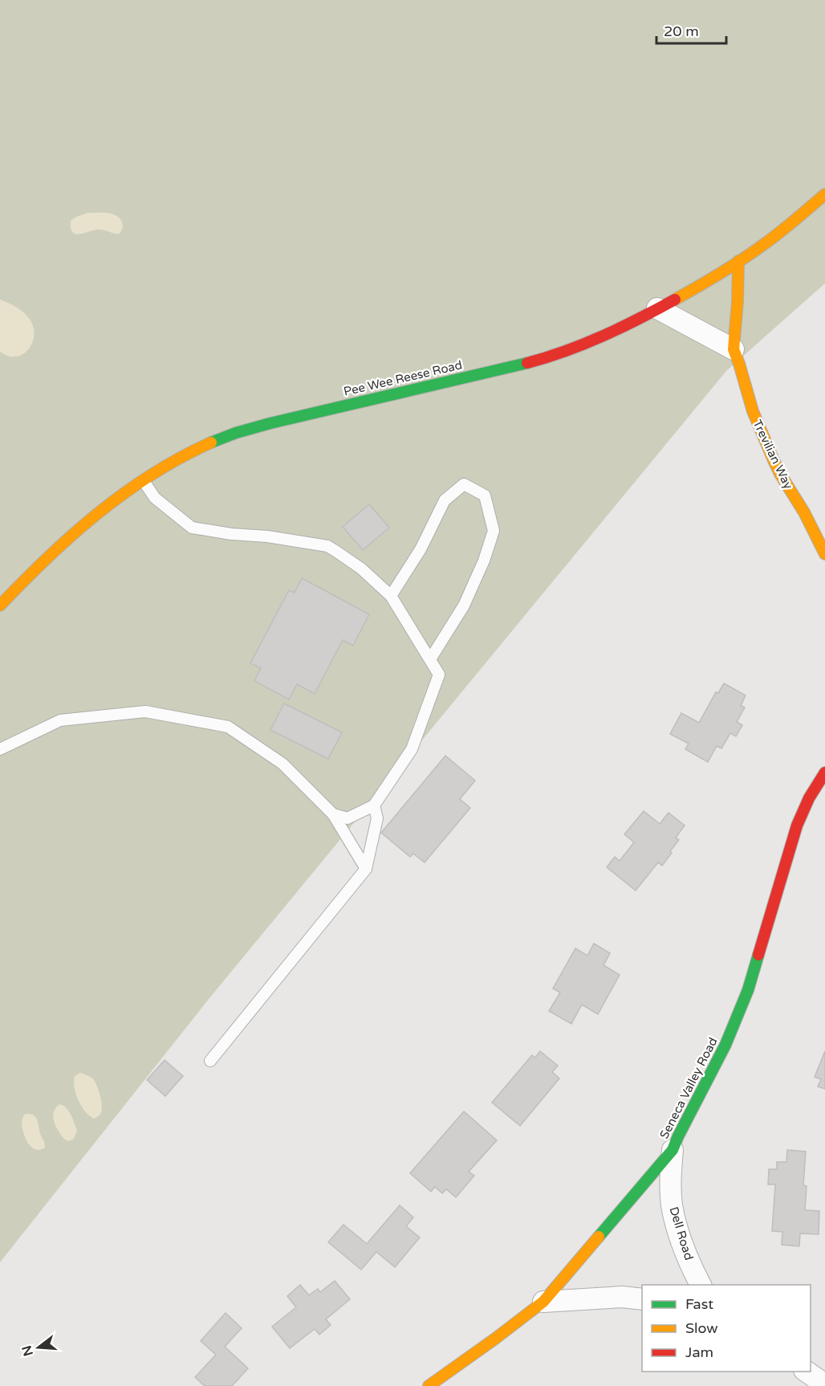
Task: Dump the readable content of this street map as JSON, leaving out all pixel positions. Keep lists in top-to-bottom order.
{
  "streets": {
    "street": [
      "Pee Wee Reese Road",
      "Trevilian Way",
      "Seneca Valley Road",
      "Dell Road"
    ]
  },
  "crossings": [
    ["Pee Wee Reese Road", "Trevilian Way"],
    ["Seneca Valley Road", "Dell Road"]
  ],
  "legend": ["Fast", "Slow", "Jam"],
  "scale_bar": "20 m",
  "north": "left"
}
